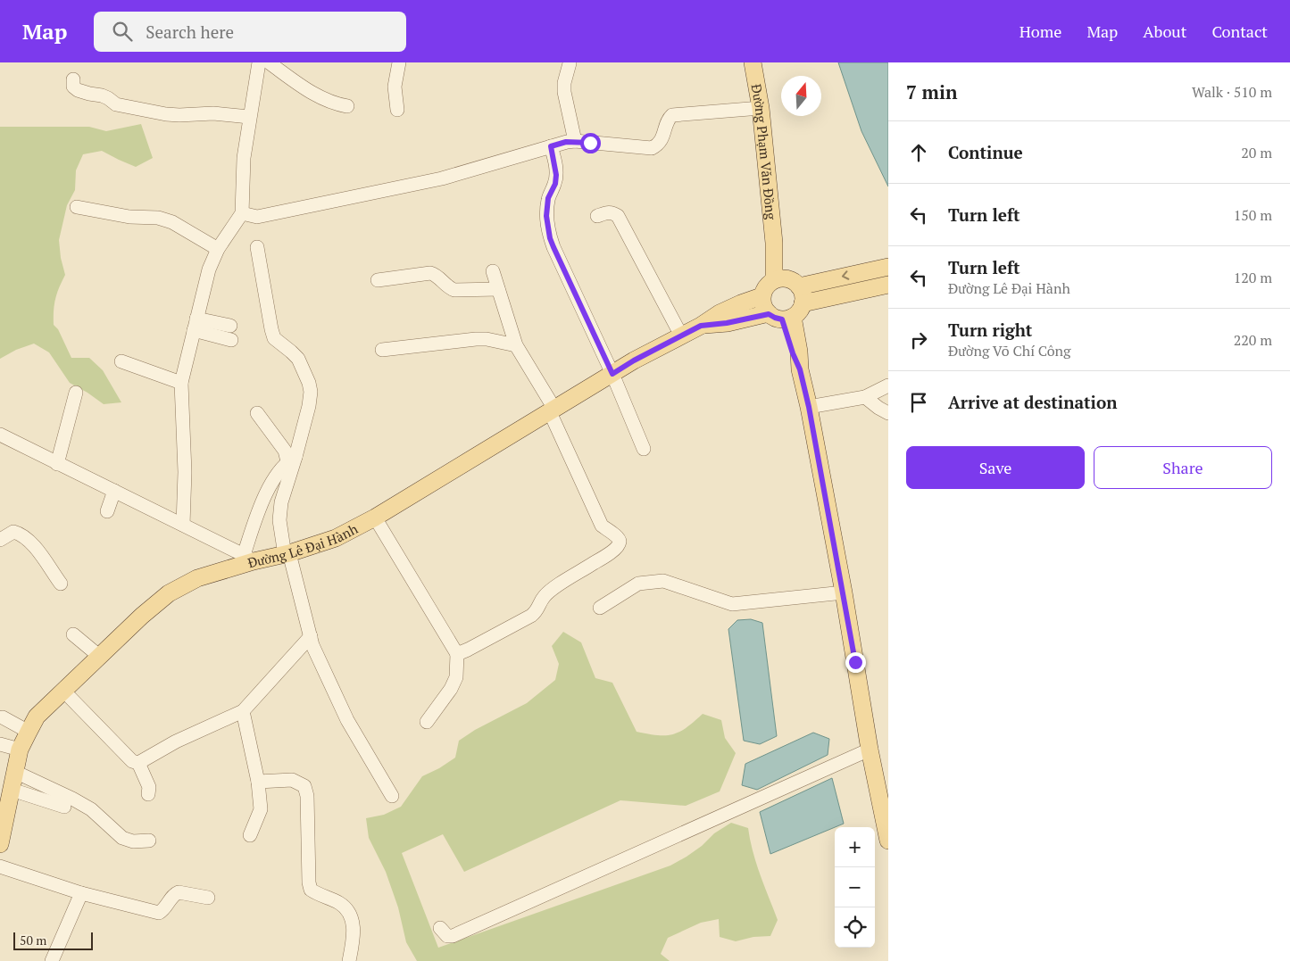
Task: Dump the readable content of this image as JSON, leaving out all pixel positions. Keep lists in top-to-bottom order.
{
  "streets": {
    "main road": ["Đường Phạm Văn Đồng", "Đường Lê Đại Hành"]
  },
  "crossings": [
    ["Đường Phạm Văn Đồng", "Đường Lê Đại Hành"]
  ],
  "scale_bar": "50 m",
  "north": "top",
  "page": {
    "header": "Map",
    "search": "Search here",
    "nav": [
      "Home",
      "Map",
      "About",
      "Contact"
    ],
    "heading": ["7 min", "Walk · 510 m"],
    "list": [
      ["Continue", "20 m"],
      ["Turn left", "150 m"],
      ["Turn left", "Đường Lê Đại Hành", "120 m"],
      ["Turn right", "Đường Võ Chí Công", "220 m"],
      "Arrive at destination"
    ],
    "buttons": ["Save", "Share"],
    "map_buttons": ["+", "−"],
    "scale": "50 m"
  }
}
